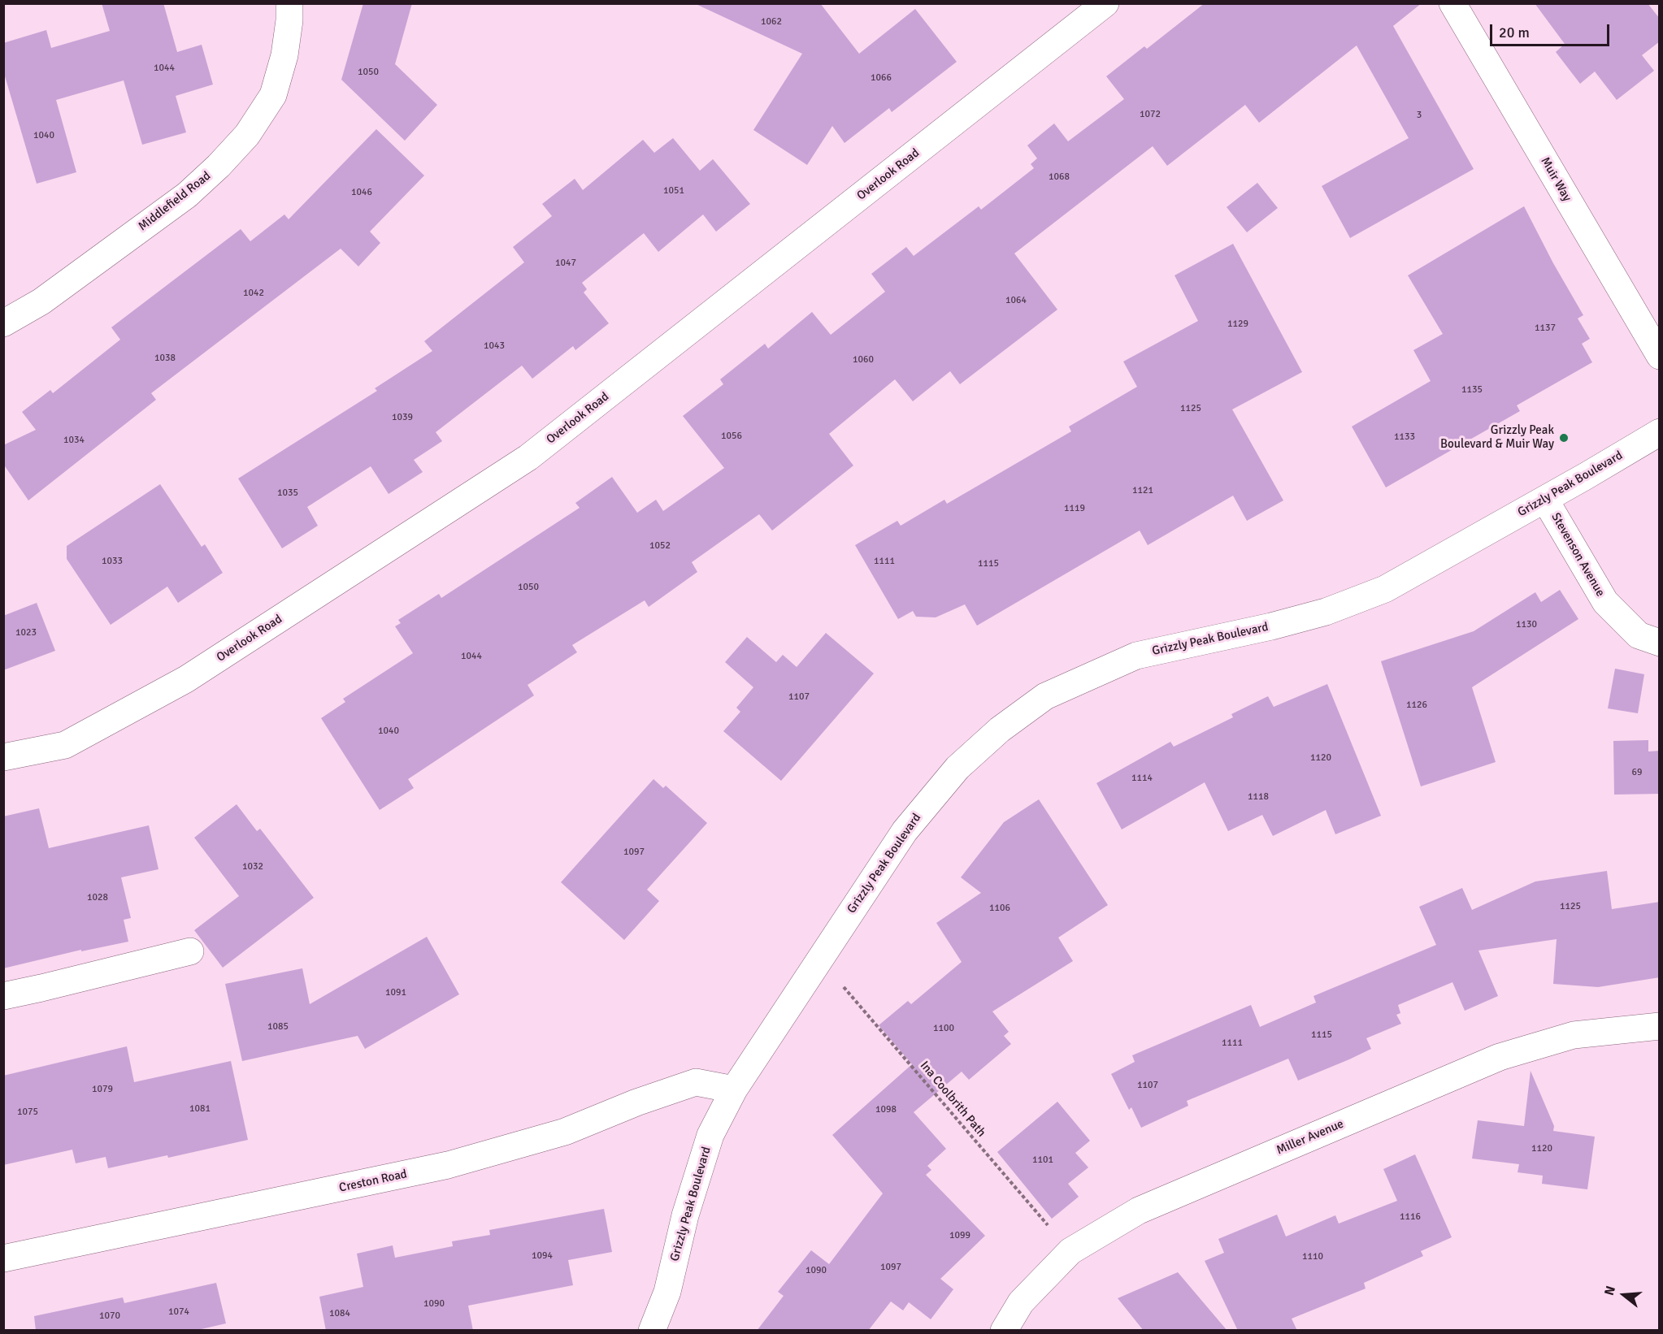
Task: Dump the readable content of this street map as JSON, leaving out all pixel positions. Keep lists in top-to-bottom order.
{
  "streets": {
    "street": [
      "Overlook Road",
      "Muir Way",
      "Middlefield Road",
      "Grizzly Peak Boulevard",
      "Stevenson Avenue",
      "Miller Avenue",
      "Creston Road"
    ],
    "path": ["Ina Coolbrith Path"]
  },
  "crossings": [
    ["Grizzly Peak Boulevard", "Stevenson Avenue"],
    ["Grizzly Peak Boulevard", "Ina Coolbrith Path"],
    ["Grizzly Peak Boulevard", "Creston Road"],
    ["Ina Coolbrith Path", "Miller Avenue"]
  ],
  "places": ["Grizzly Peak Boulevard & Muir Way"],
  "house_numbers": [
    "1062",
    "1044",
    "1050",
    "1066",
    "1072",
    "3",
    "1040",
    "1068",
    "1051",
    "1046",
    "1047",
    "1042",
    "1064",
    "1129",
    "1137",
    "1043",
    "1038",
    "1060",
    "1135",
    "1125",
    "1039",
    "1056",
    "1133",
    "1034",
    "1121",
    "1035",
    "1119",
    "1052",
    "1033",
    "1111",
    "1115",
    "1050",
    "1130",
    "1023",
    "1044",
    "1107",
    "1126",
    "1040",
    "1120",
    "69",
    "1114",
    "1118",
    "1097",
    "1032",
    "1028",
    "1125",
    "1106",
    "1091",
    "1085",
    "1100",
    "1115",
    "1111",
    "1107",
    "1079",
    "1081",
    "1098",
    "1075",
    "1120",
    "1101",
    "1116",
    "1099",
    "1094",
    "1110",
    "1097",
    "1090",
    "1090",
    "1074",
    "1084",
    "1070"
  ],
  "scale_bar": "20 m",
  "north": "left"
}
